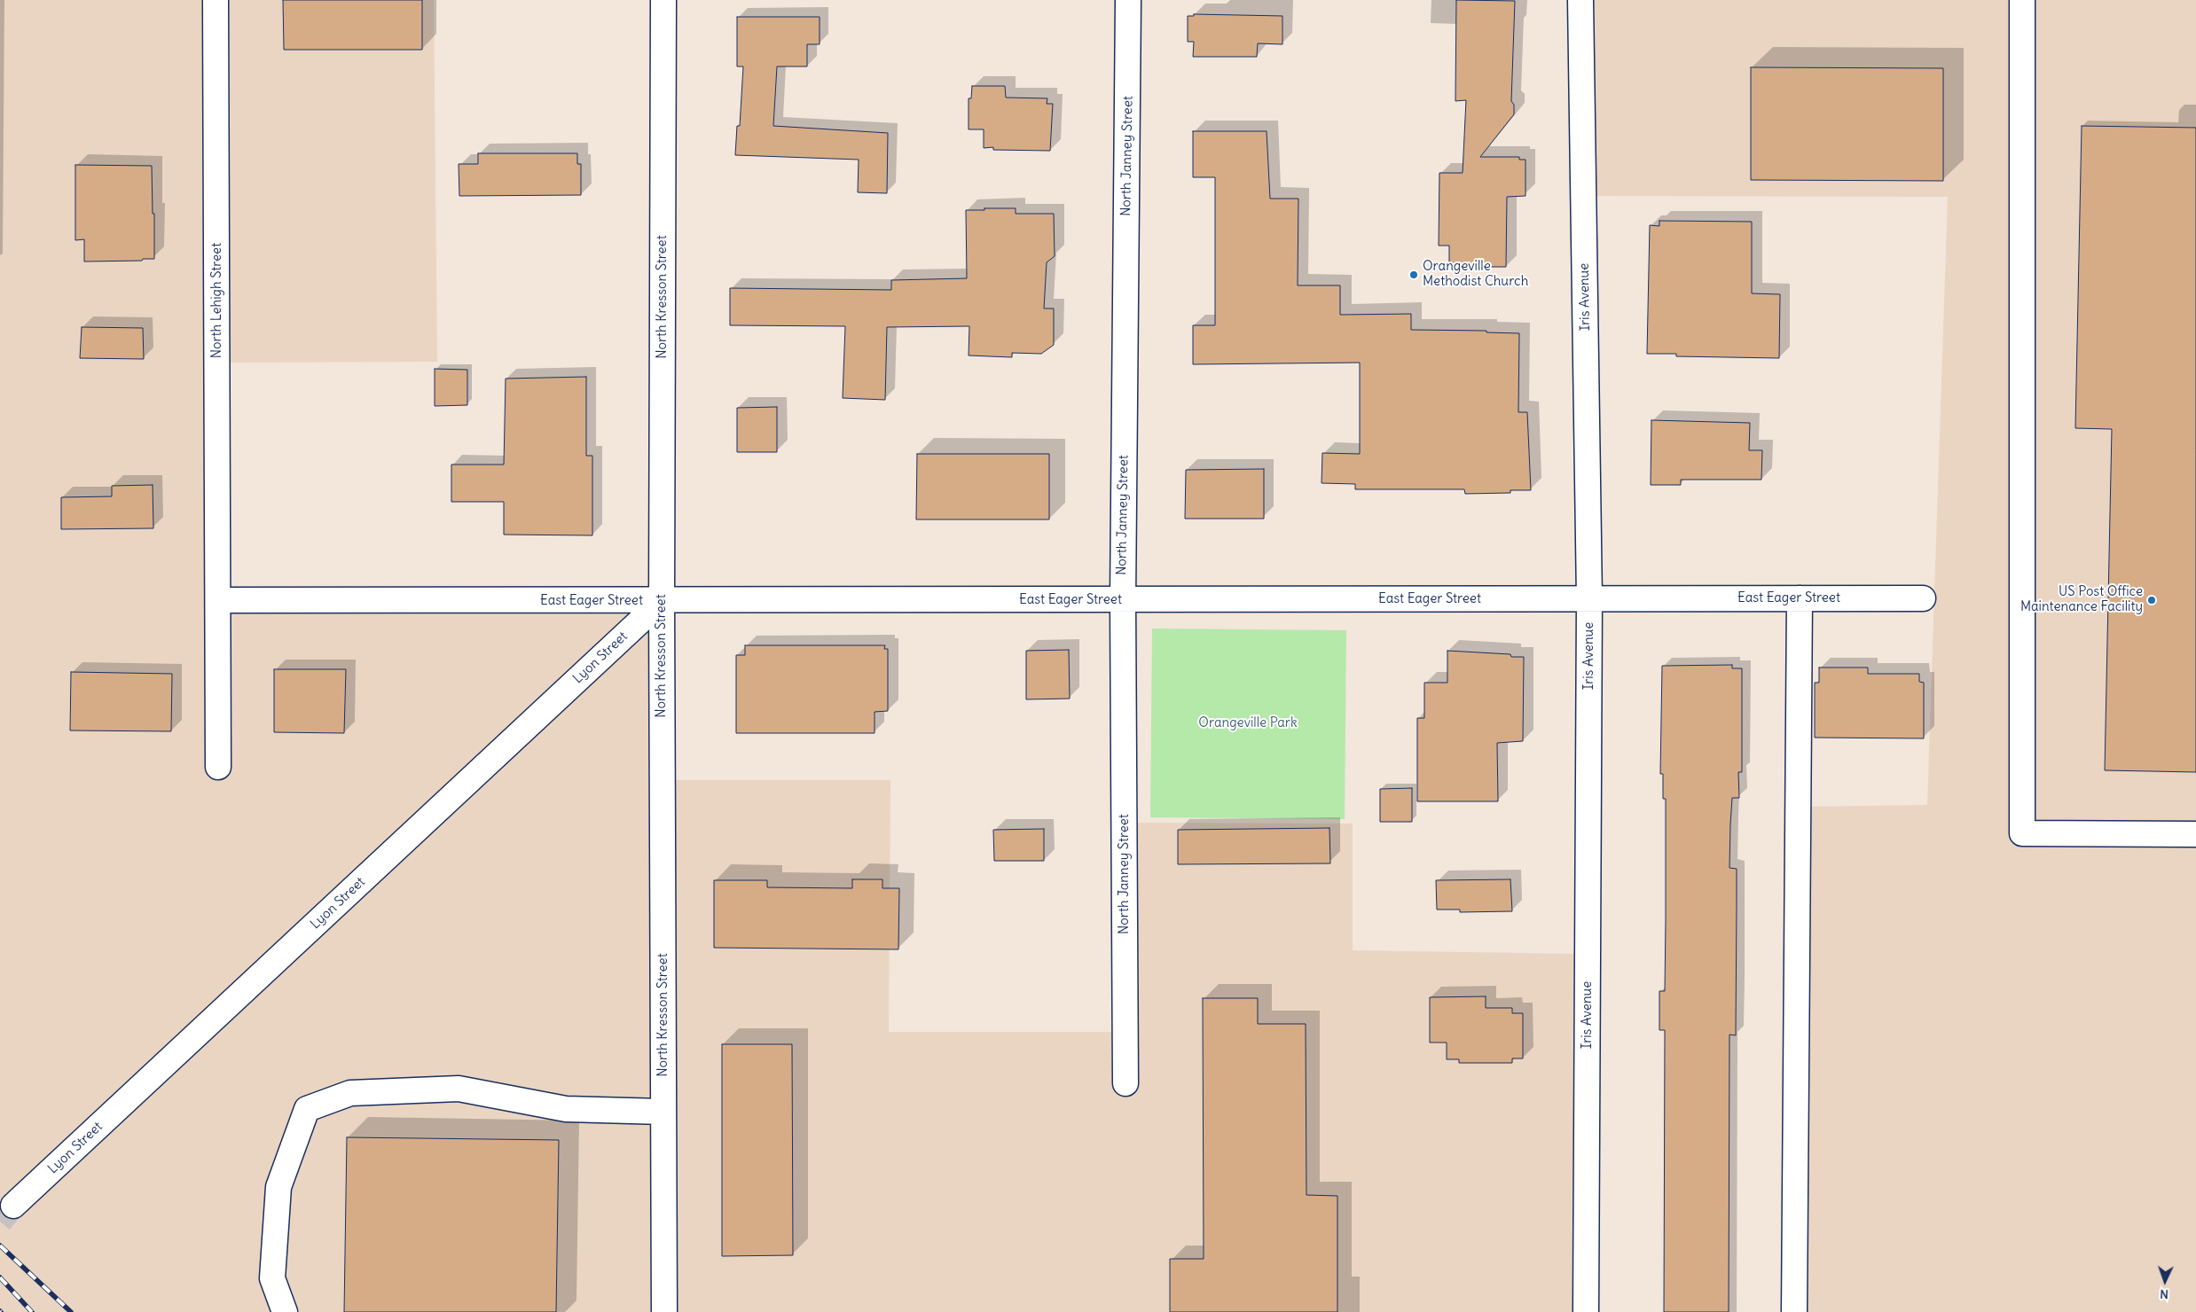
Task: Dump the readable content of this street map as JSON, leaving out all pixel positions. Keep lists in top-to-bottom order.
{
  "streets": {
    "street": [
      "North Janney Street",
      "North Kresson Street",
      "Iris Avenue",
      "North Lehigh Street",
      "East Eager Street",
      "Lyon Street"
    ]
  },
  "crossings": [
    ["North Janney Street", "East Eager Street"],
    ["North Kresson Street", "East Eager Street"],
    ["North Kresson Street", "Lyon Street"],
    ["Iris Avenue", "East Eager Street"],
    ["North Lehigh Street", "East Eager Street"],
    ["East Eager Street", "Lyon Street"]
  ],
  "parks": ["Orangeville Park"],
  "places": ["Orangeville Methodist Church", "US Post Office Maintenance Facility"],
  "north": "bottom"
}
